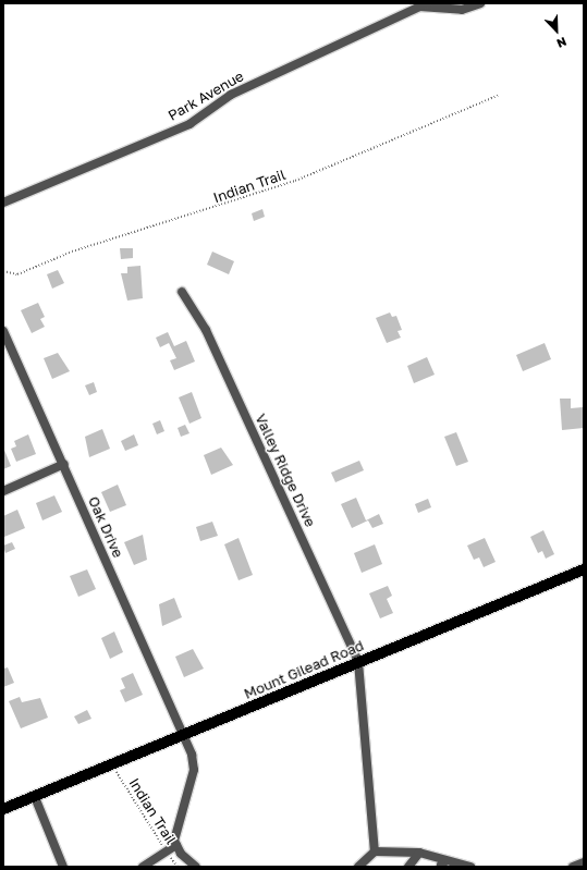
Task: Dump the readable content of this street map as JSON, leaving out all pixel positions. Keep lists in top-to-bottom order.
{
  "streets": {
    "main road": ["Mount Gilead Road"],
    "street": ["Park Avenue", "Valley Ridge Drive", "Oak Drive"],
    "path": ["Indian Trail"]
  },
  "crossings": [
    ["Indian Trail", "Mount Gilead Road"],
    ["Valley Ridge Drive", "Mount Gilead Road"],
    ["Oak Drive", "Mount Gilead Road"]
  ],
  "north": "bottom right"
}
